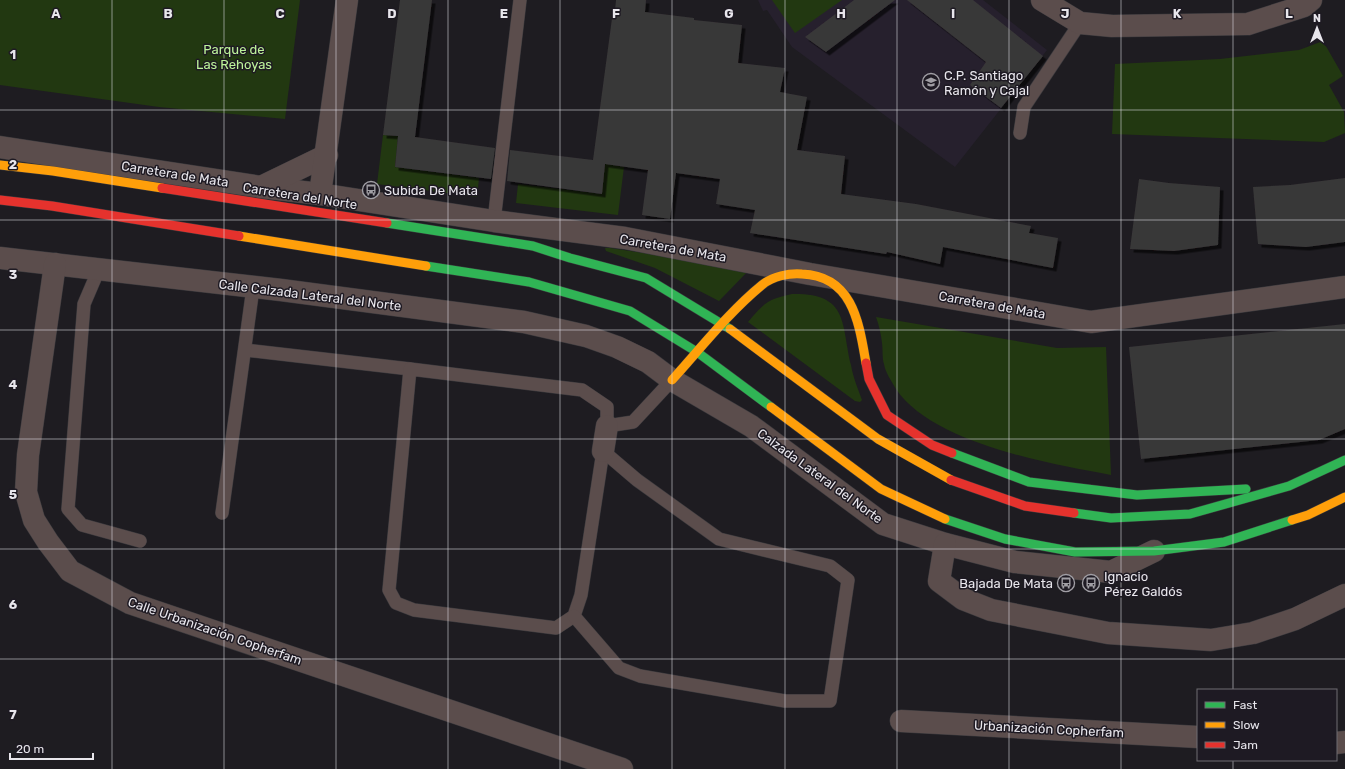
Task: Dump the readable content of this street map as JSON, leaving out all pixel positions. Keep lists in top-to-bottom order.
{
  "streets": {
    "street": [
      "Carretera de Mata",
      "Carretera del Norte",
      "Calle Calzada Lateral del Norte",
      "Calzada Lateral del Norte",
      "Calle Urbanización Copherfam",
      "Urbanización Copherfam"
    ]
  },
  "crossings": [
    ["Calle Calzada Lateral del Norte", "Calzada Lateral del Norte"],
    ["Calle Calzada Lateral del Norte", "Calle Urbanización Copherfam"]
  ],
  "parks": ["Parque de Las Rehoyas"],
  "places": {
    "school or university": ["C.P. Santiago Ramón y Cajal"],
    "bus stop": ["Subida De Mata", "Bajada De Mata", "Ignacio Pérez Galdós"]
  },
  "legend": ["Fast", "Slow", "Jam"],
  "scale_bar": "20 m",
  "north": "top",
  "grid": {
    "columns": [
      "A",
      "B",
      "C",
      "D",
      "E",
      "F",
      "G",
      "H",
      "I",
      "J",
      "K",
      "L"
    ],
    "rows": [
      "1",
      "2",
      "3",
      "4",
      "5",
      "6",
      "7"
    ]
  }
}
